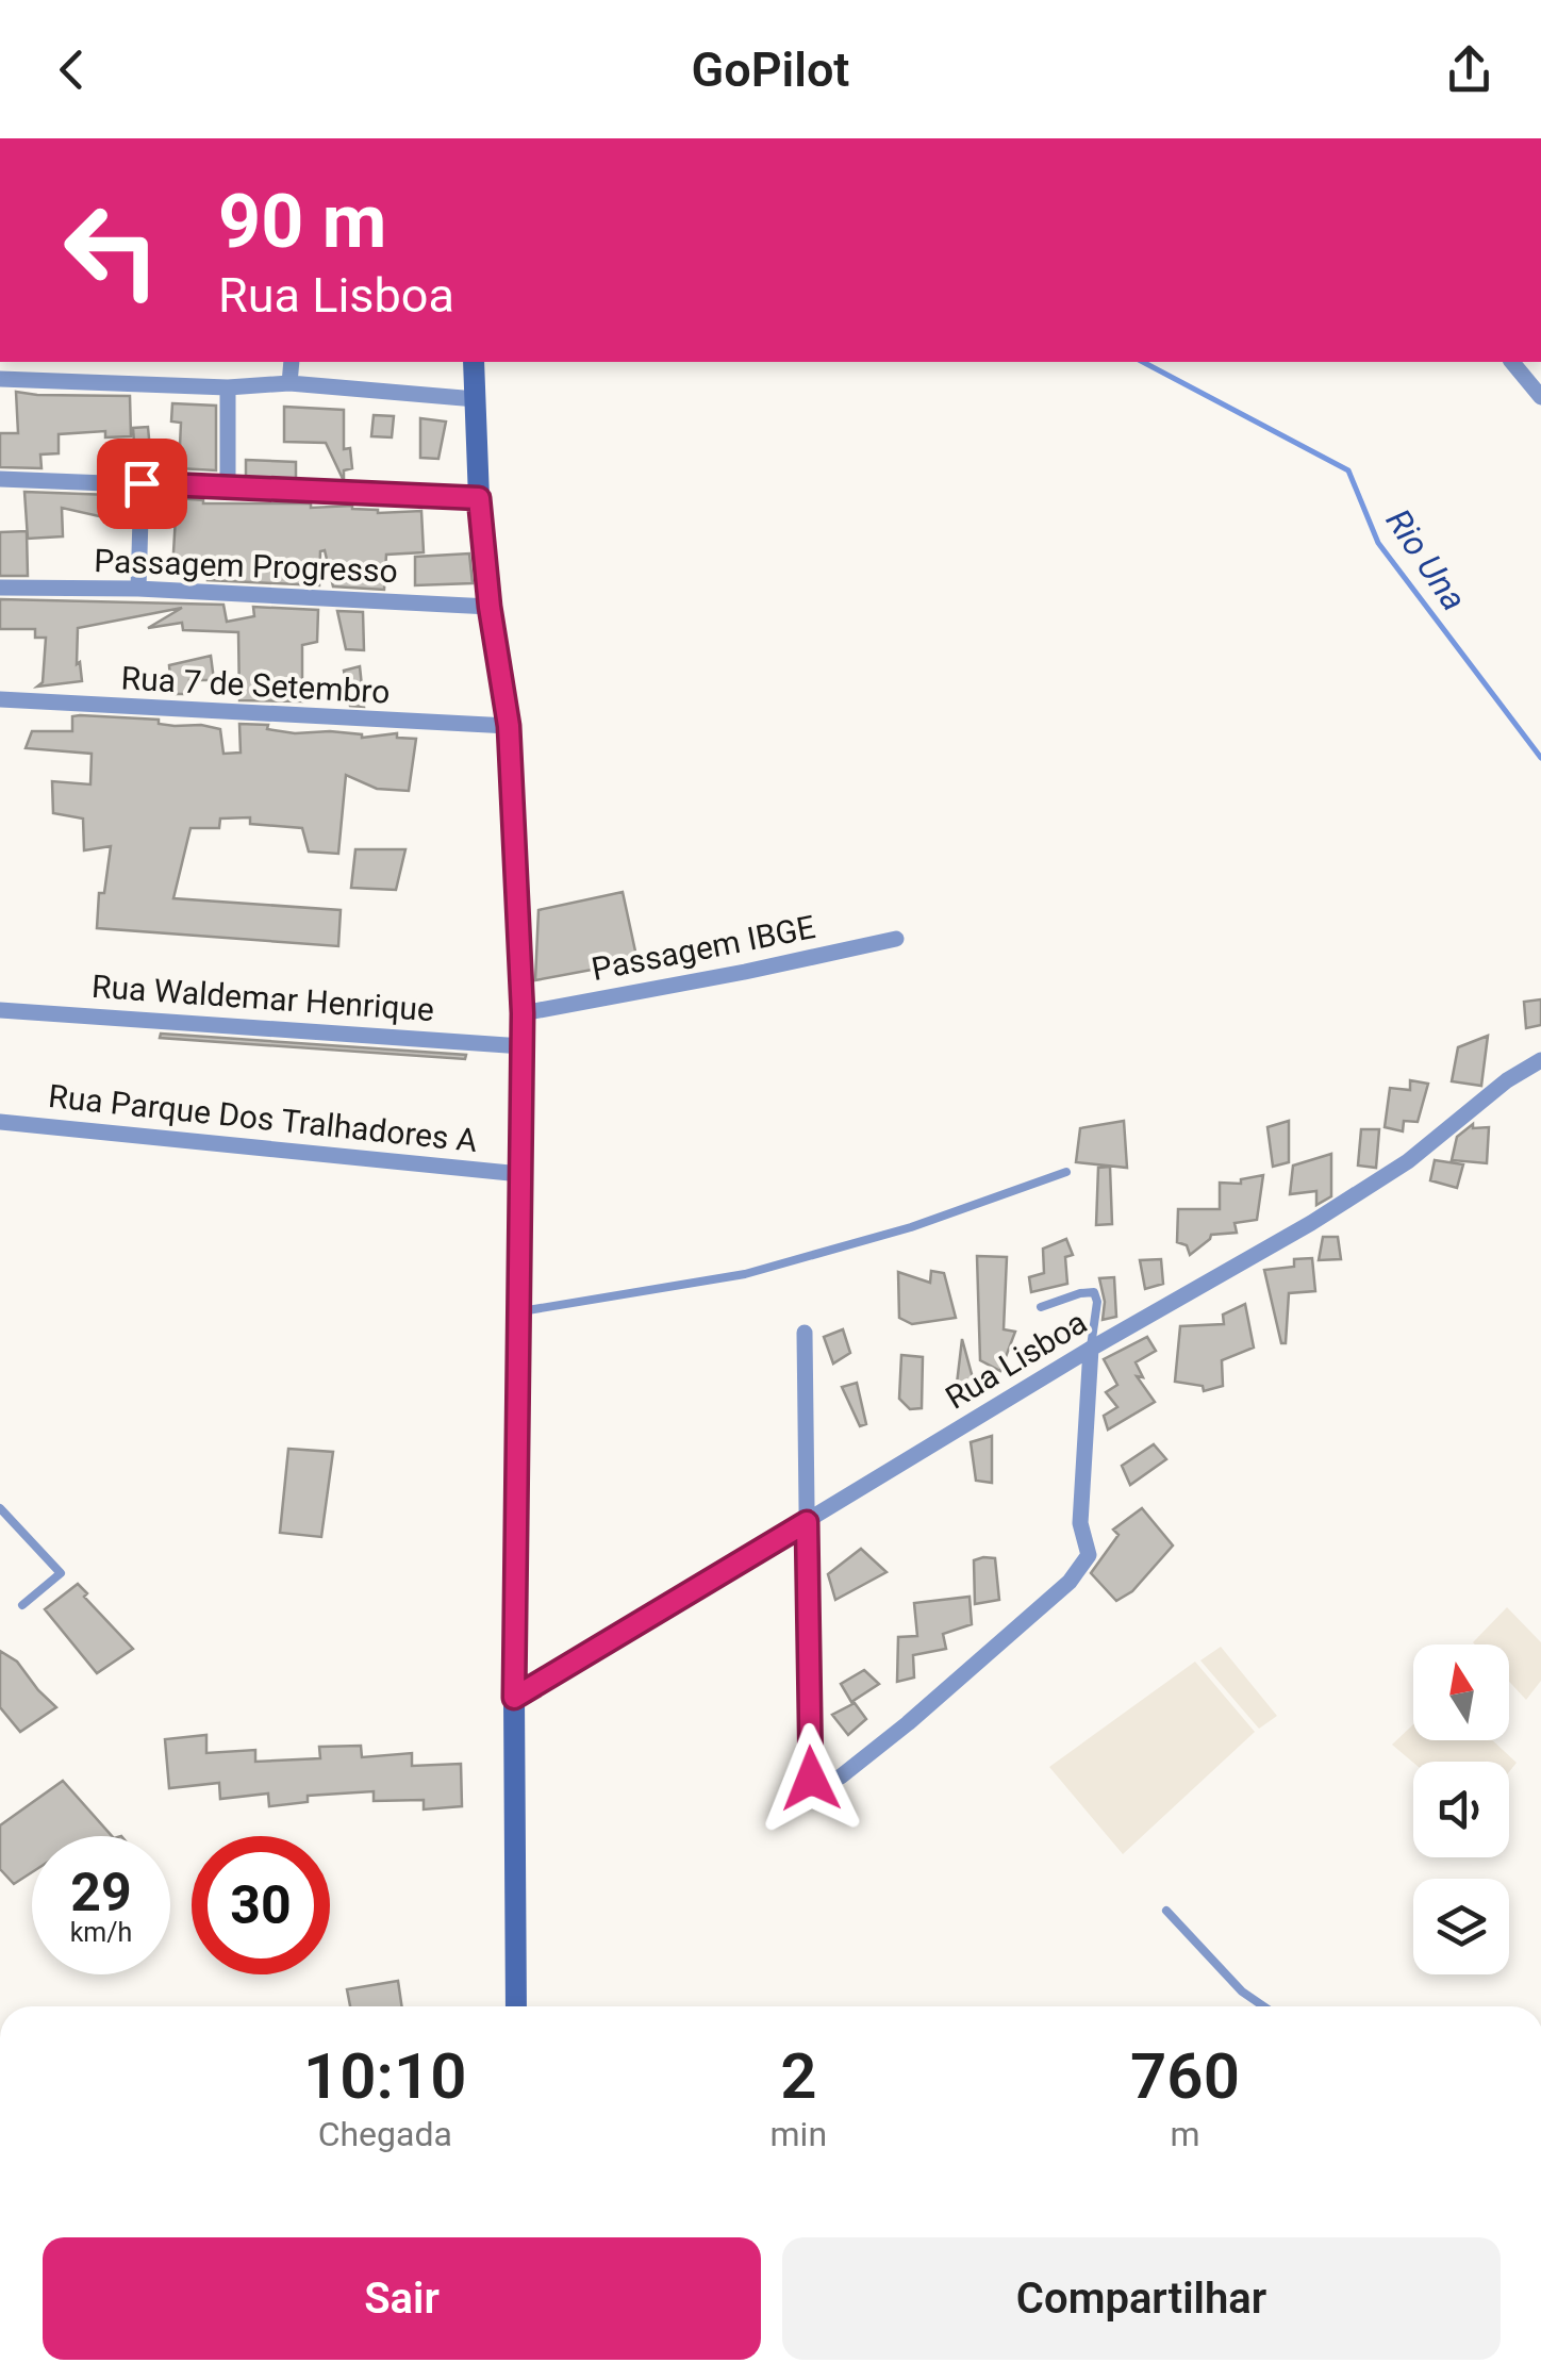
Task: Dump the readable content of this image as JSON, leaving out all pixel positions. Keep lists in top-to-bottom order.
{
  "streets": {
    "street": [
      "Passagem Progresso",
      "Rua 7 de Setembro",
      "Passagem IBGE",
      "Rua Waldemar Henrique",
      "Rua Parque Dos Tralhadores A",
      "Rua Lisboa"
    ]
  },
  "water": ["Rio Una"],
  "north": "top",
  "page": {
    "header": "GoPilot",
    "turn": ["90 m", "Rua Lisboa"],
    "speed": "29 km/h",
    "limit": "30",
    "eta": [
      "10:10",
      "Chegada",
      "2",
      "min",
      "760",
      "m"
    ],
    "buttons": ["Sair", "Compartilhar"]
  }
}
